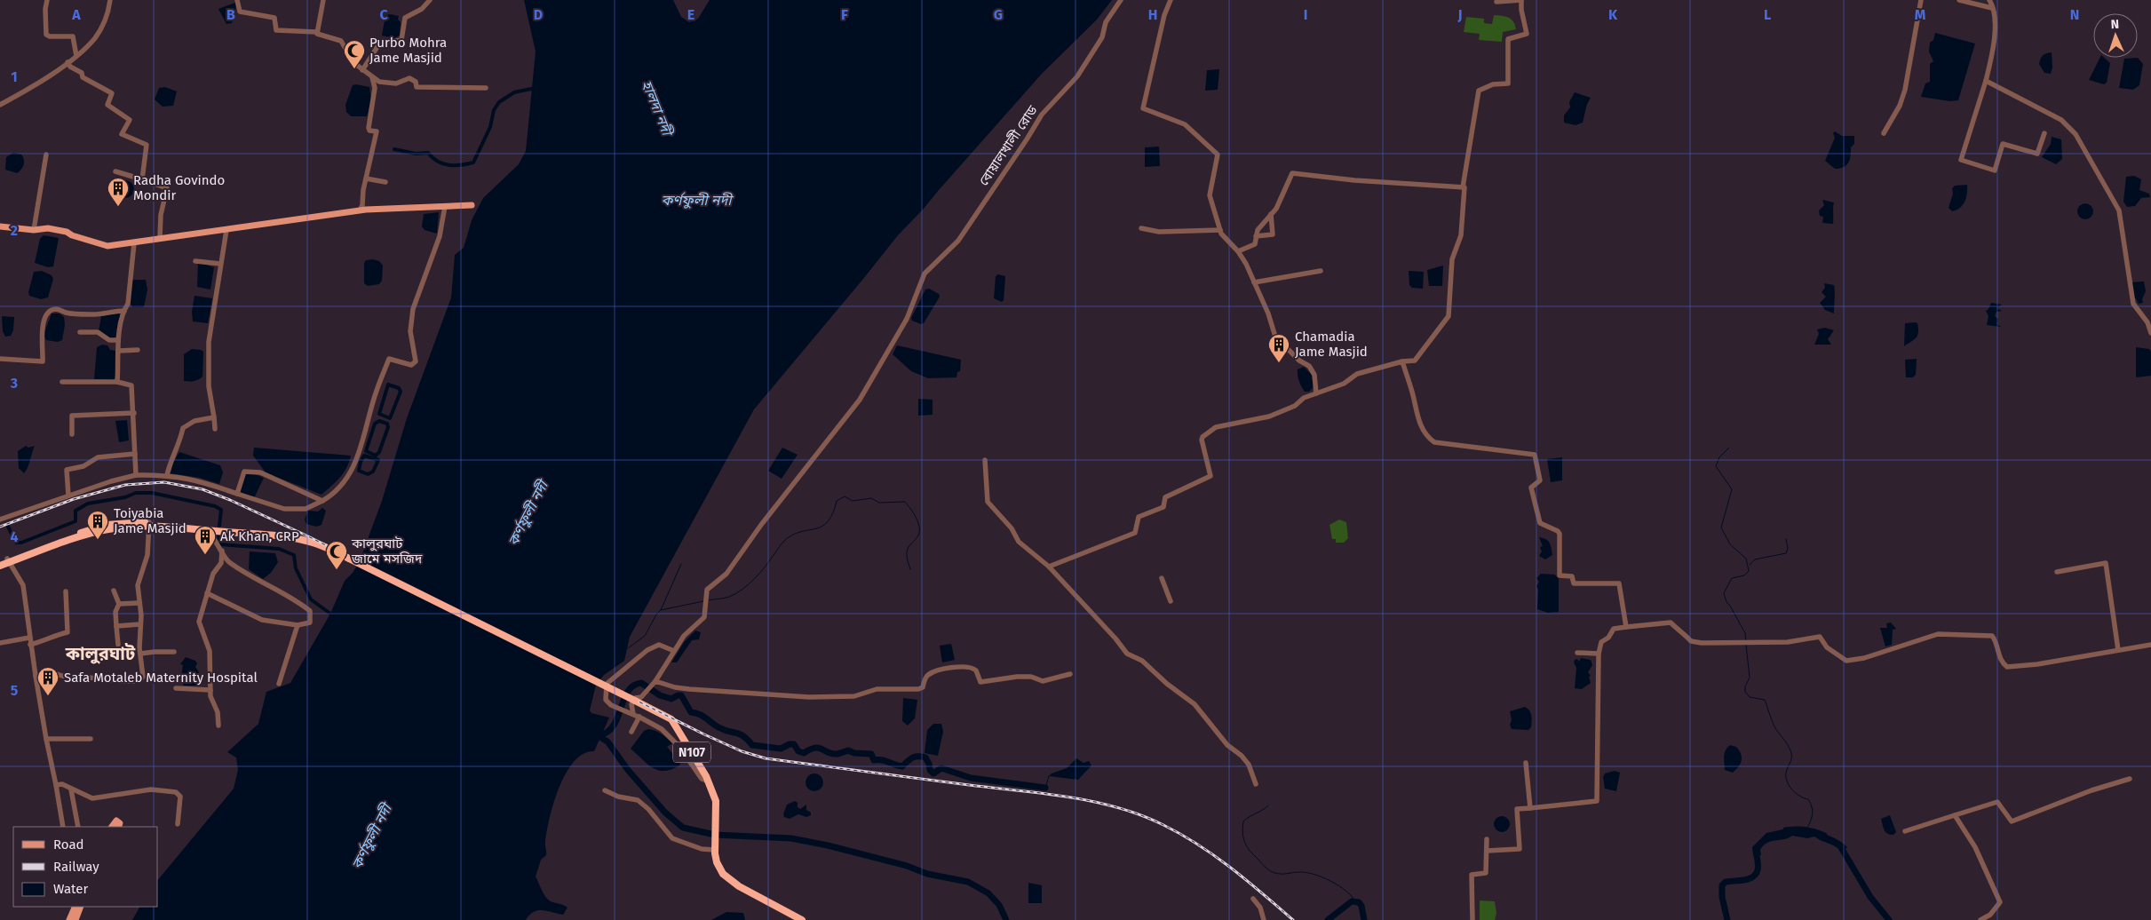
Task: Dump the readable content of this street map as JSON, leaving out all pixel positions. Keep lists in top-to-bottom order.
{
  "streets": {
    "highway": ["N107"],
    "street": ["বোয়ালখালী রোড"]
  },
  "districts": ["কালুরঘাট"],
  "water": ["হালদা নদী", "কর্ণফুলী নদী"],
  "places": {
    "mosque": ["Purbo Mohra Jame Masjid", "কালুরঘাট জামে মসজিদ"],
    "building": [
      "Radha Govindo Mondir",
      "Chamadia Jame Masjid",
      "Toiyabia Jame Masjid",
      "Ak Khan, CRP",
      "Safa Motaleb Maternity Hospital"
    ]
  },
  "legend": ["Road", "Railway", "Water"],
  "north": "top",
  "grid": {
    "columns": [
      "A",
      "B",
      "C",
      "D",
      "E",
      "F",
      "G",
      "H",
      "I",
      "J",
      "K",
      "L",
      "M",
      "N"
    ],
    "rows": [
      "1",
      "2",
      "3",
      "4",
      "5"
    ]
  }
}
